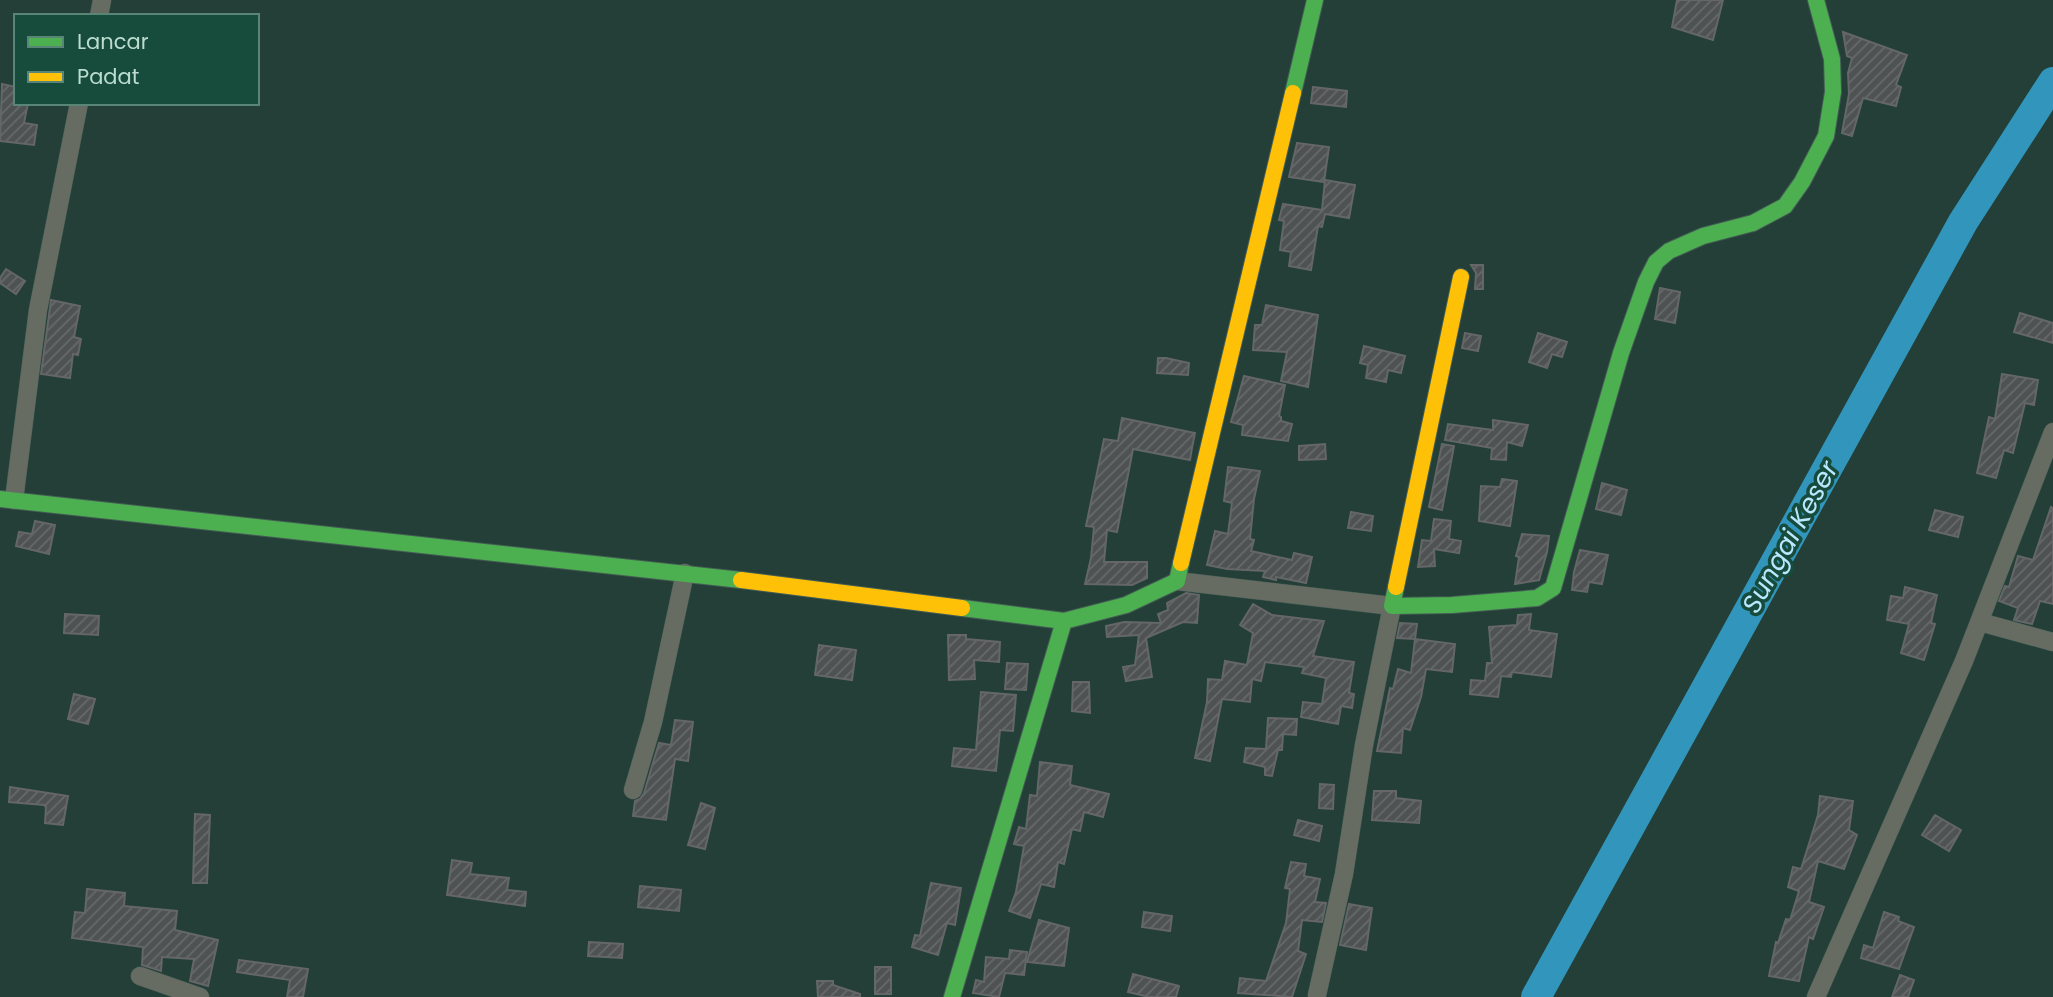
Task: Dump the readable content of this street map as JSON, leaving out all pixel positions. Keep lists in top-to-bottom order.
{
  "water": ["Sungai Keser"],
  "legend": ["Lancar", "Padat"]
}
